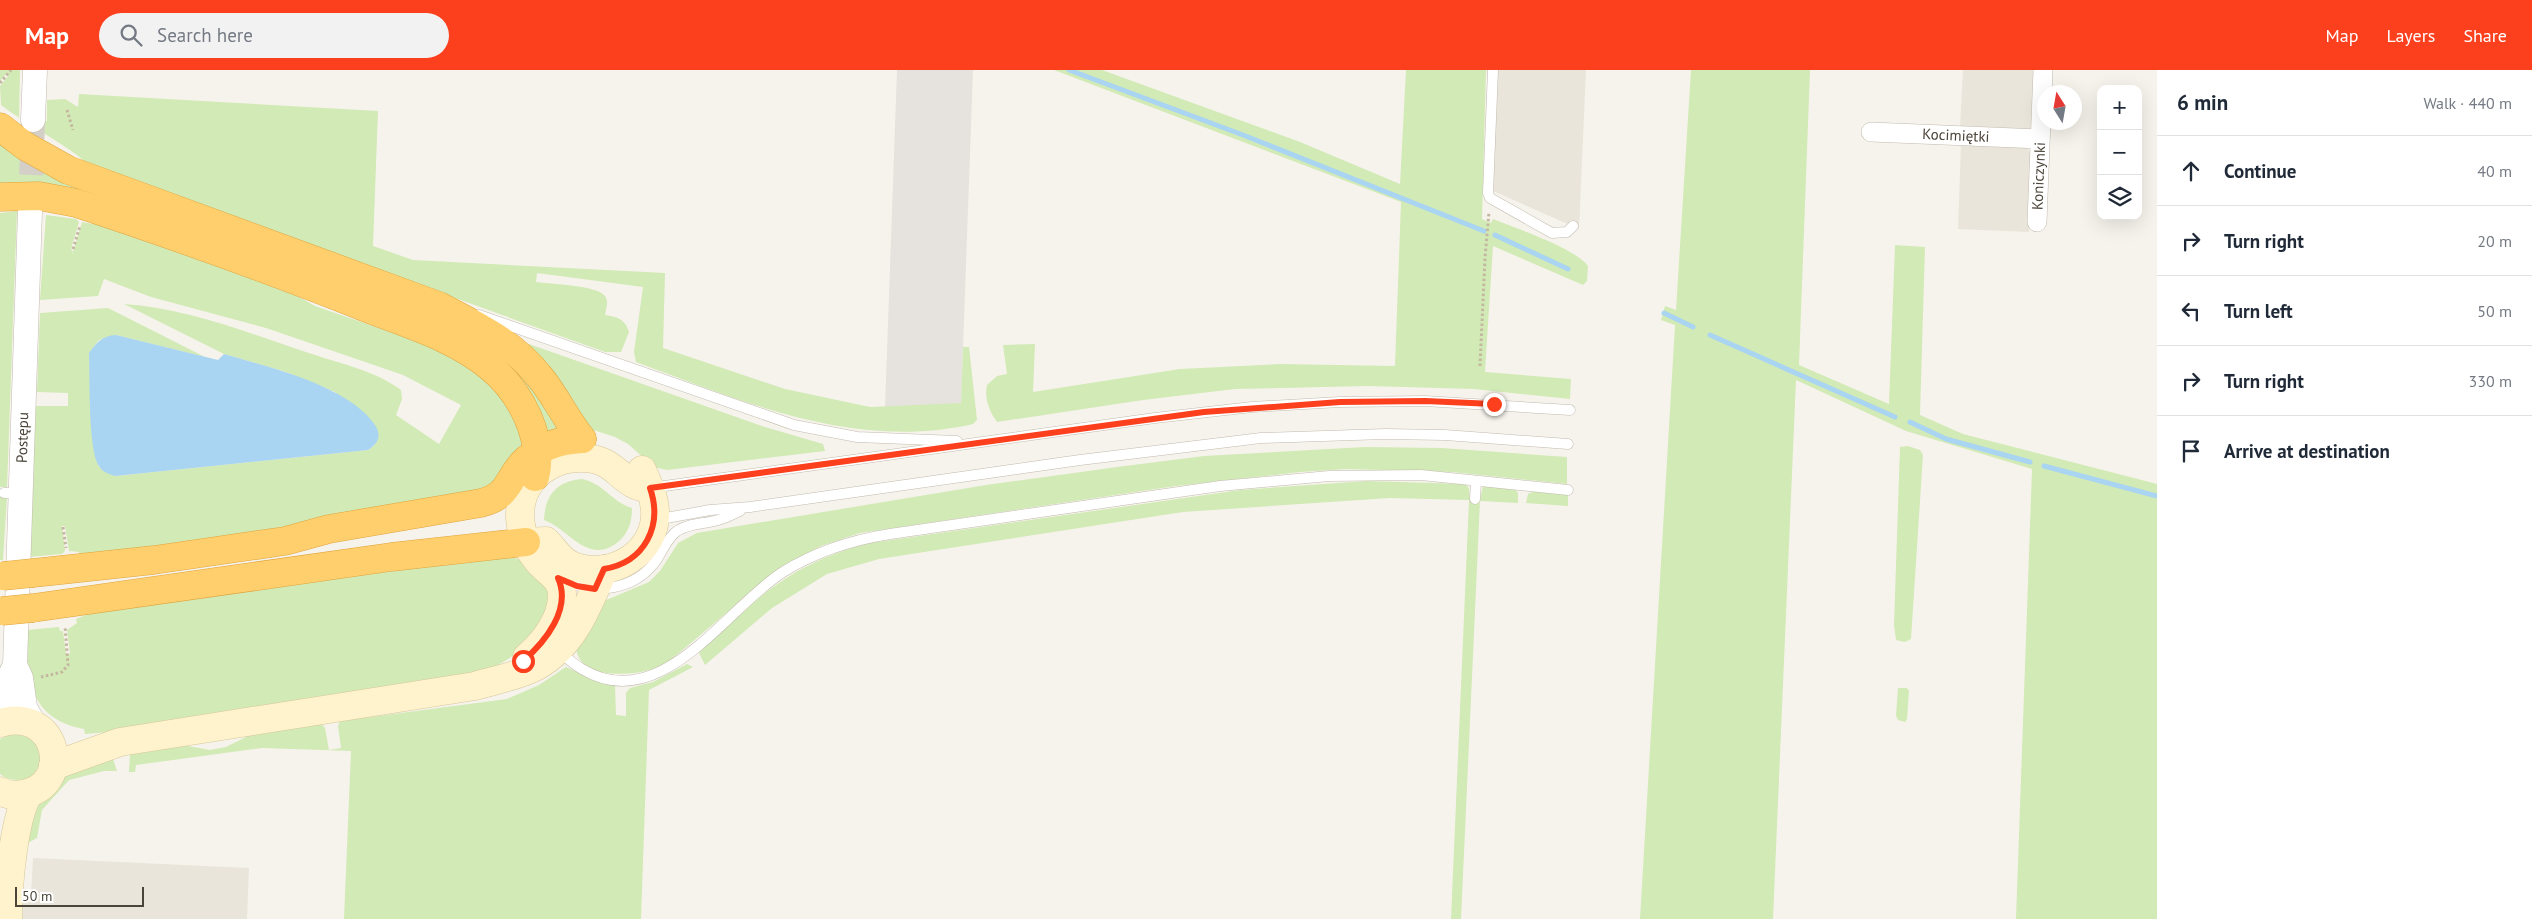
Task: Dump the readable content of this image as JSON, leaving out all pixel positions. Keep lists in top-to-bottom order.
{
  "streets": {
    "street": ["Kocimiętki", "Koniczynki", "Postępu"]
  },
  "crossings": [
    ["Kocimiętki", "Koniczynki"]
  ],
  "scale_bar": "50 m",
  "north": "top",
  "page": {
    "header": "Map",
    "search": "Search here",
    "nav": ["Map", "Layers", "Share"],
    "heading": ["6 min", "Walk · 440 m"],
    "map_buttons": ["+", "−"],
    "list": [
      ["Continue", "40 m"],
      ["Turn right", "20 m"],
      ["Turn left", "50 m"],
      ["Turn right", "330 m"],
      "Arrive at destination"
    ],
    "scale": "50 m"
  }
}
